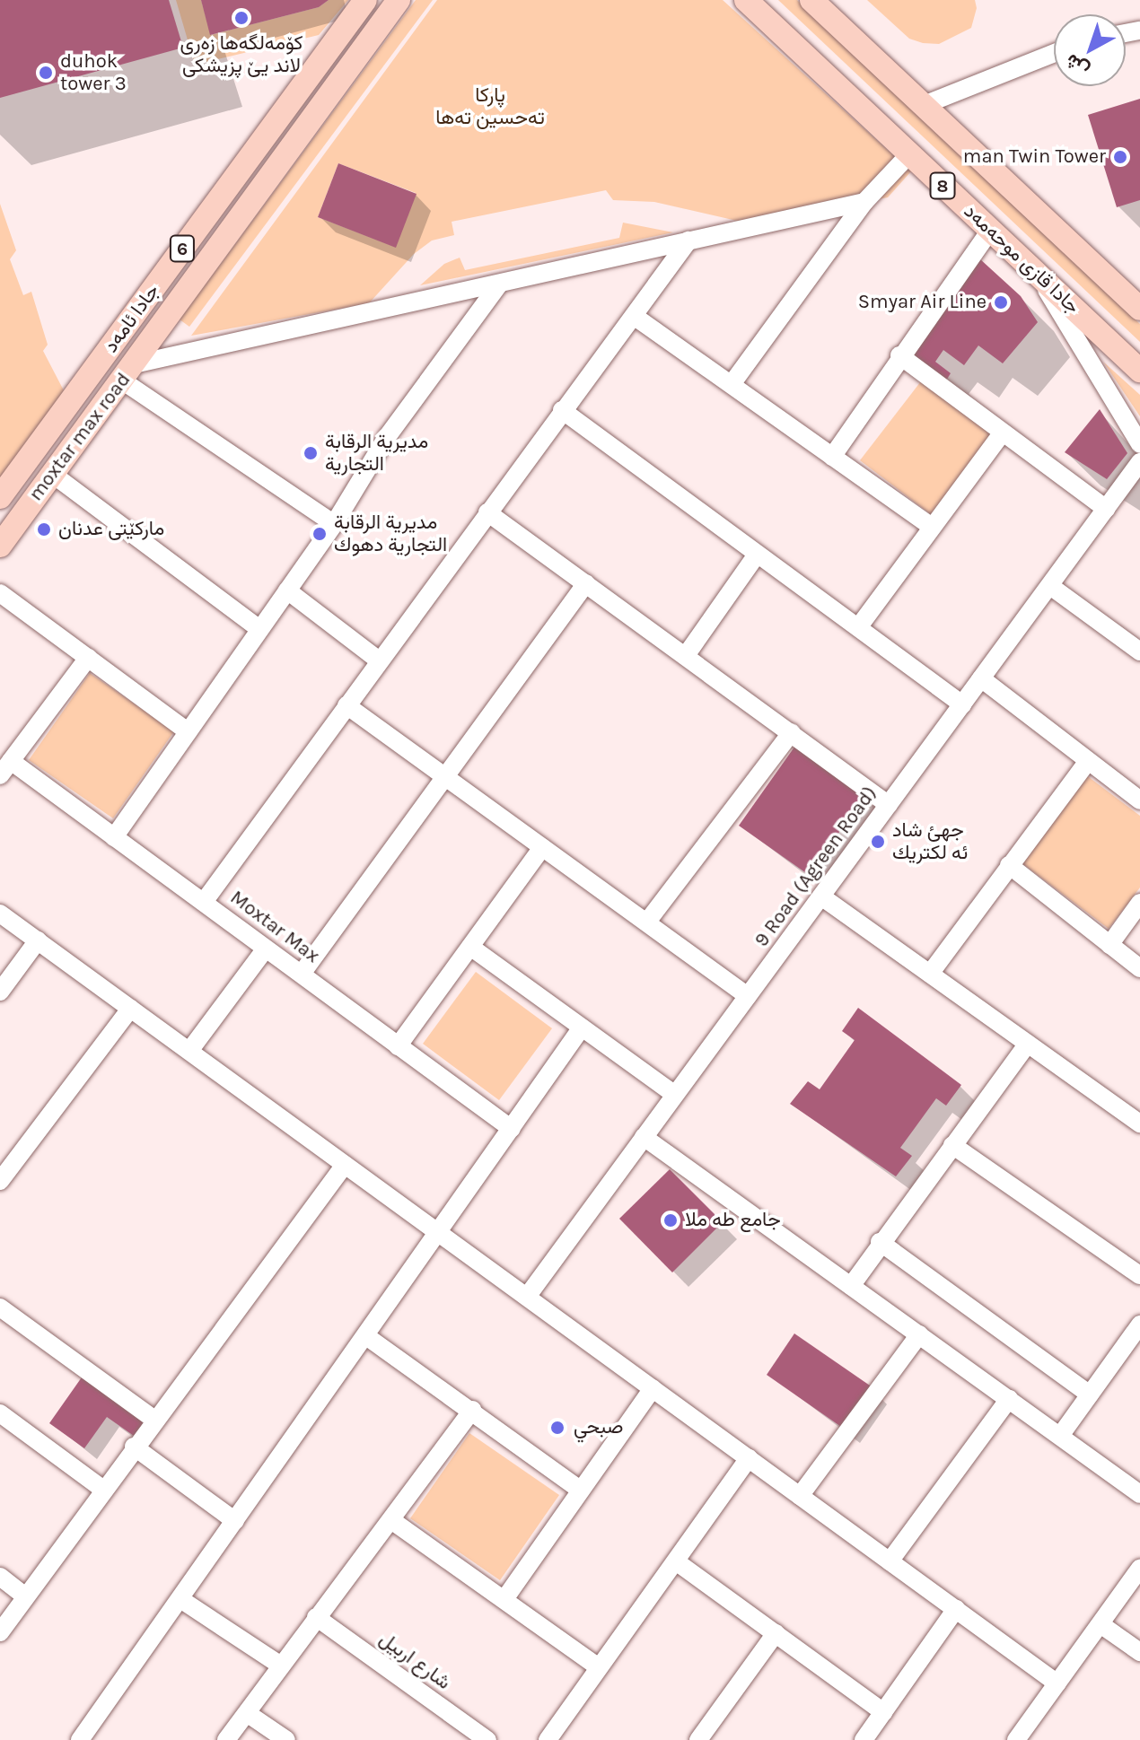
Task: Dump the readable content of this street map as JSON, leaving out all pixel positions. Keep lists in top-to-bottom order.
{
  "streets": {
    "main road": [
      "8",
      "6",
      "جادا قازی موحەمەد",
      "جادا ئامەد",
      "moxtar max road"
    ],
    "street": ["9 Road (Agreen Road)", "Moxtar Max", "شارع اربيل"]
  },
  "crossings": [
    ["جادا ئامەد", "moxtar max road"]
  ],
  "parks": ["پارکا تەحسین تەها"],
  "places": [
    "کۆمه‌لگه‌ها زه‌ری لاند یێ پزیشکی",
    "duhok tower 3",
    "man Twin Tower",
    "Smyar Air Line",
    "مديرية الرقابة التجارية",
    "مارکێتی عدنان",
    "مديرية الرقابة التجارية دهوك",
    "جهئ شاد ئه لكتريك",
    "جامع طه ملا",
    "صبحي"
  ],
  "north": "bottom left"
}
